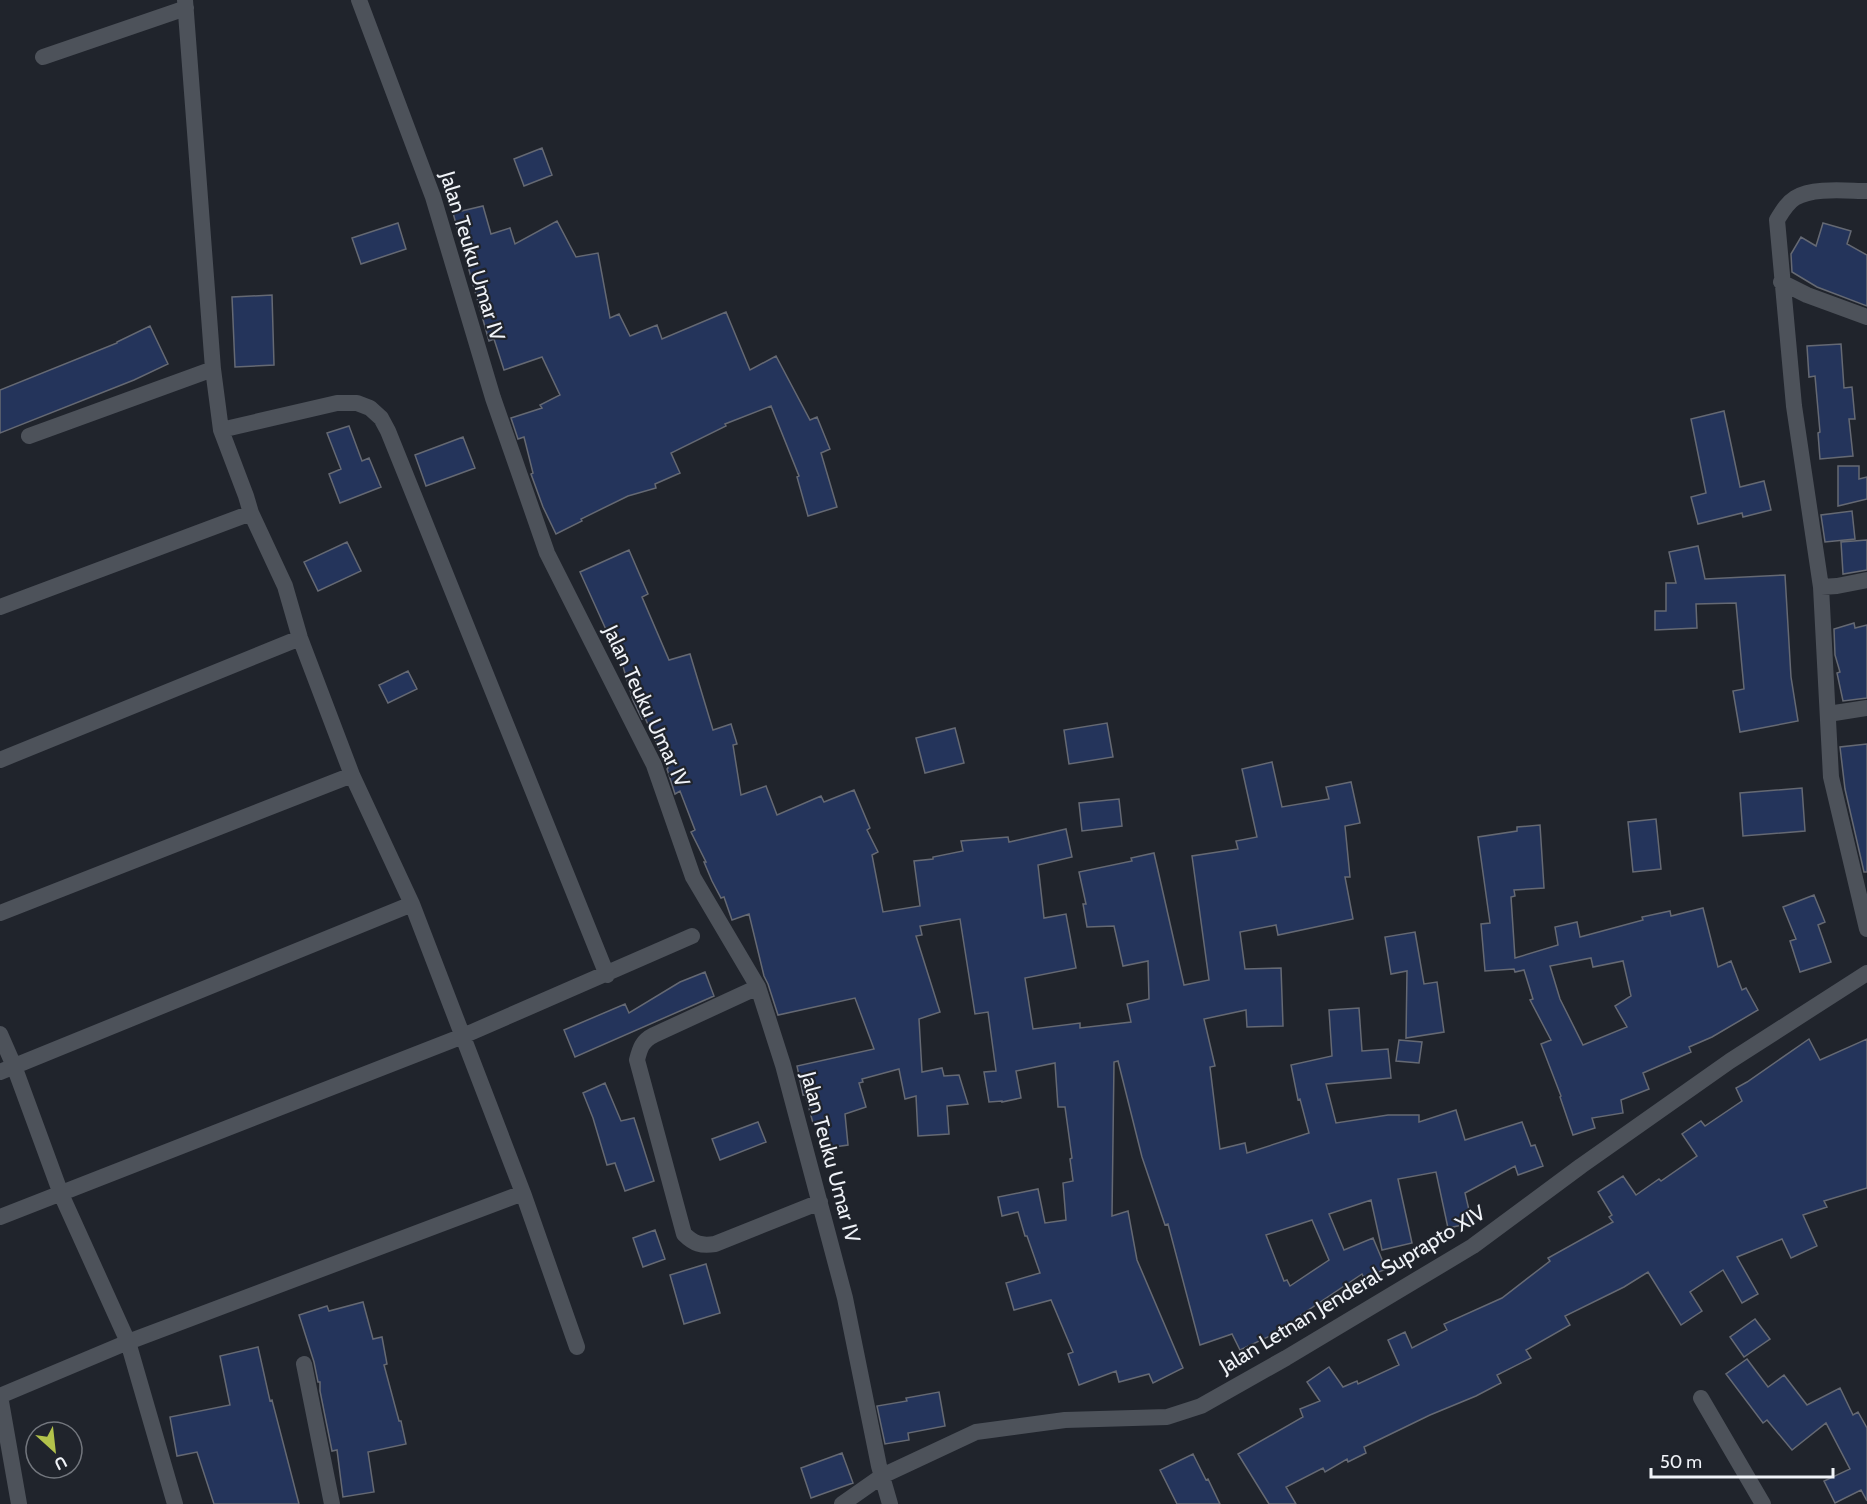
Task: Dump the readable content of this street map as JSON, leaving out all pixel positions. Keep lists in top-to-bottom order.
{
  "streets": {
    "street": ["Jalan Teuku Umar IV", "Jalan Letnan Jenderal Suprapto XIV"]
  },
  "crossings": [
    ["Jalan Teuku Umar IV", "Jalan Letnan Jenderal Suprapto XIV"]
  ],
  "scale_bar": "50 m",
  "north": "bottom right"
}
